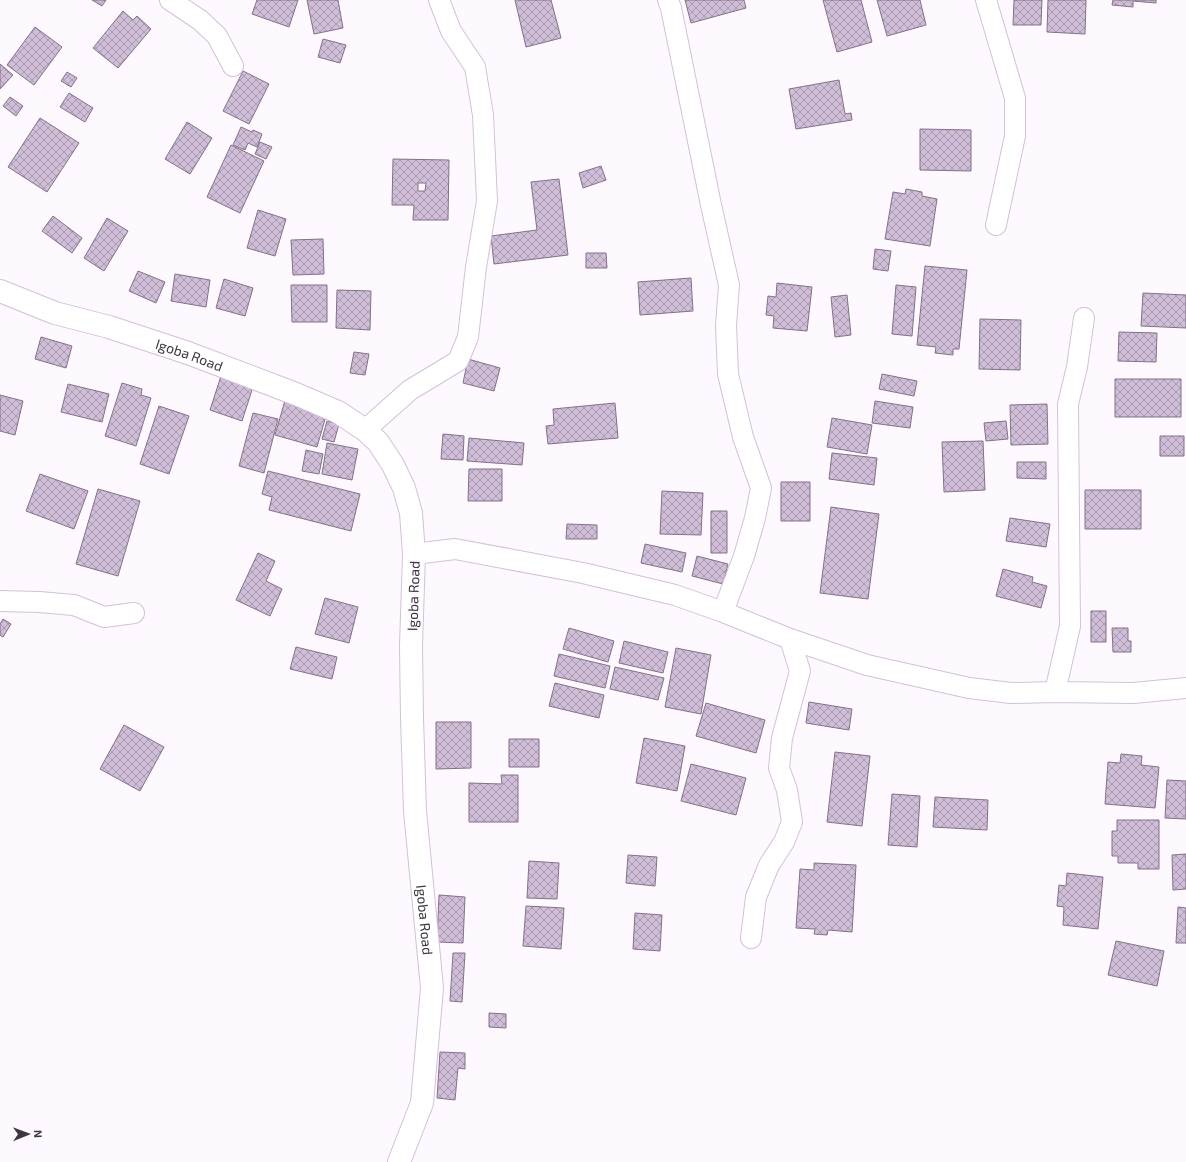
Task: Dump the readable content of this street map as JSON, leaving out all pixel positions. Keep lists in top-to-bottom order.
{
  "streets": {
    "street": ["Igoba Road"]
  },
  "north": "right"
}
